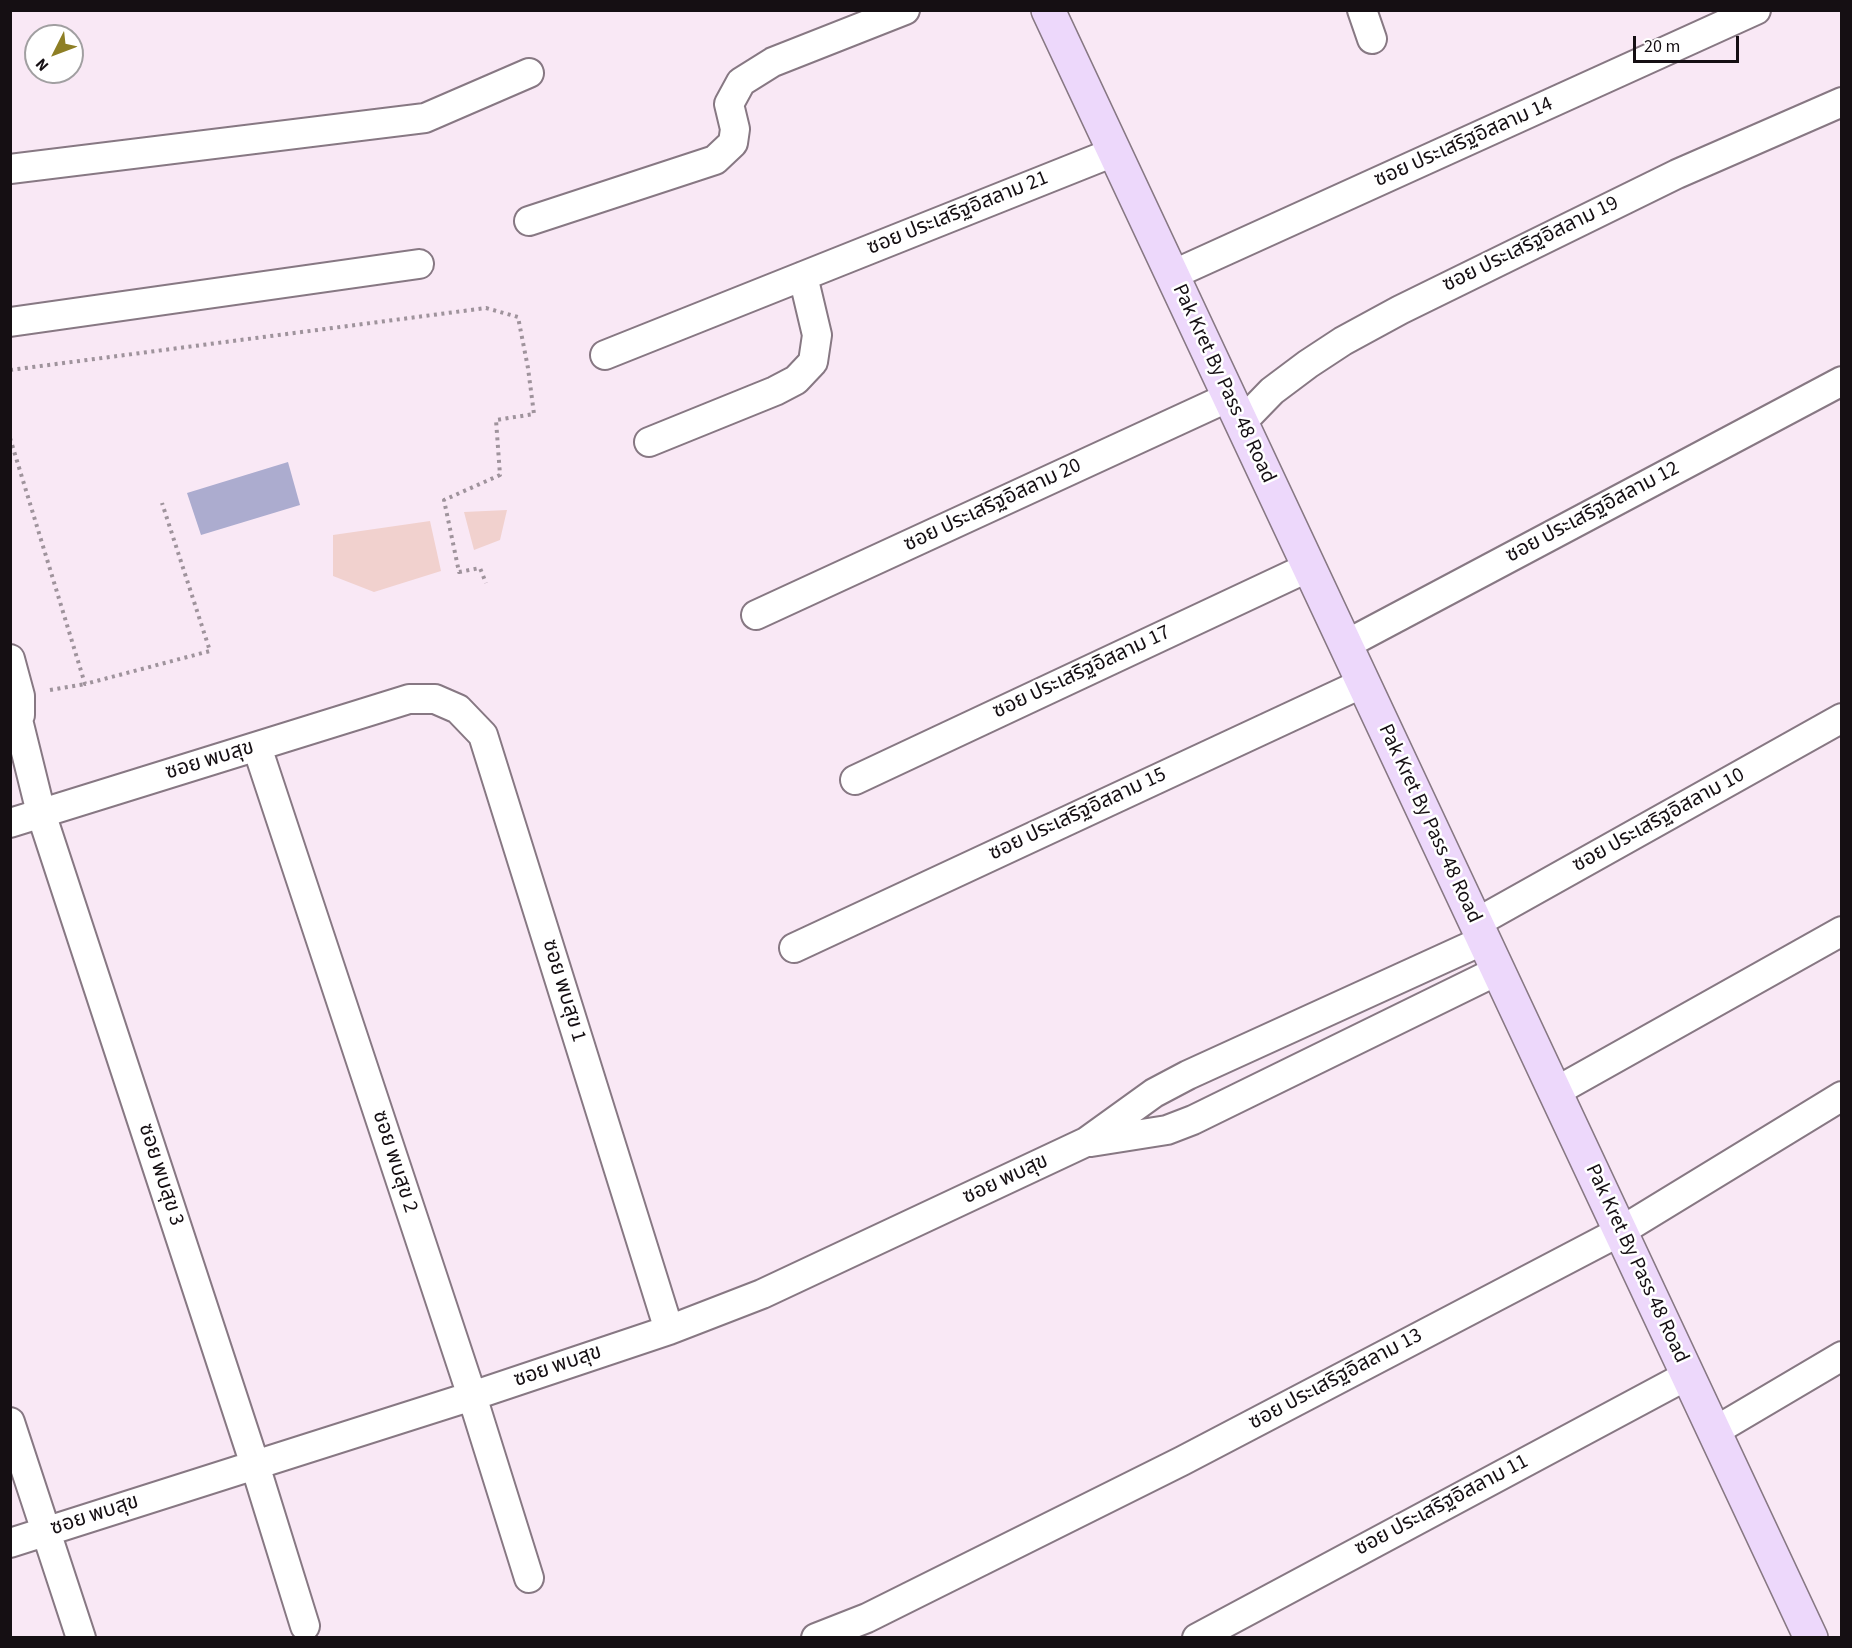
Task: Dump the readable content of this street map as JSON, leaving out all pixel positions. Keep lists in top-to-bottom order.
{
  "streets": {
    "street": [
      "ซอย ประเสริฐอิสลาม 14",
      "ซอย ประเสริฐอิสลาม 21",
      "ซอย ประเสริฐอิสลาม 19",
      "Pak Kret By Pass 48 Road",
      "ซอย ประเสริฐอิสลาม 20",
      "ซอย ประเสริฐอิสลาม 12",
      "ซอย ประเสริฐอิสลาม 17",
      "ซอย พบสุข",
      "ซอย ประเสริฐอิสลาม 15",
      "ซอย ประเสริฐอิสลาม 10",
      "ซอย พบสุข 1",
      "ซอย พบสุข 2",
      "ซอย พบสุข 3",
      "ซอย ประเสริฐอิสลาม 13",
      "ซอย ประเสริฐอิสลาม 11"
    ]
  },
  "crossings": [
    ["ซอย ประเสริฐอิสลาม 14", "Pak Kret By Pass 48 Road"],
    ["ซอย ประเสริฐอิสลาม 21", "Pak Kret By Pass 48 Road"],
    ["ซอย ประเสริฐอิสลาม 19", "Pak Kret By Pass 48 Road"],
    ["ซอย ประเสริฐอิสลาม 19", "ซอย ประเสริฐอิสลาม 20"],
    ["Pak Kret By Pass 48 Road", "ซอย ประเสริฐอิสลาม 20"],
    ["Pak Kret By Pass 48 Road", "ซอย ประเสริฐอิสลาม 12"],
    ["Pak Kret By Pass 48 Road", "ซอย ประเสริฐอิสลาม 17"],
    ["Pak Kret By Pass 48 Road", "ซอย พบสุข"],
    ["Pak Kret By Pass 48 Road", "ซอย ประเสริฐอิสลาม 15"],
    ["Pak Kret By Pass 48 Road", "ซอย ประเสริฐอิสลาม 10"],
    ["Pak Kret By Pass 48 Road", "ซอย ประเสริฐอิสลาม 13"],
    ["Pak Kret By Pass 48 Road", "ซอย ประเสริฐอิสลาม 11"],
    ["ซอย พบสุข", "ซอย ประเสริฐอิสลาม 10"],
    ["ซอย พบสุข", "ซอย พบสุข 1"],
    ["ซอย พบสุข", "ซอย พบสุข 2"],
    ["ซอย พบสุข", "ซอย พบสุข 3"]
  ],
  "scale_bar": "20 m",
  "north": "bottom left"
}
